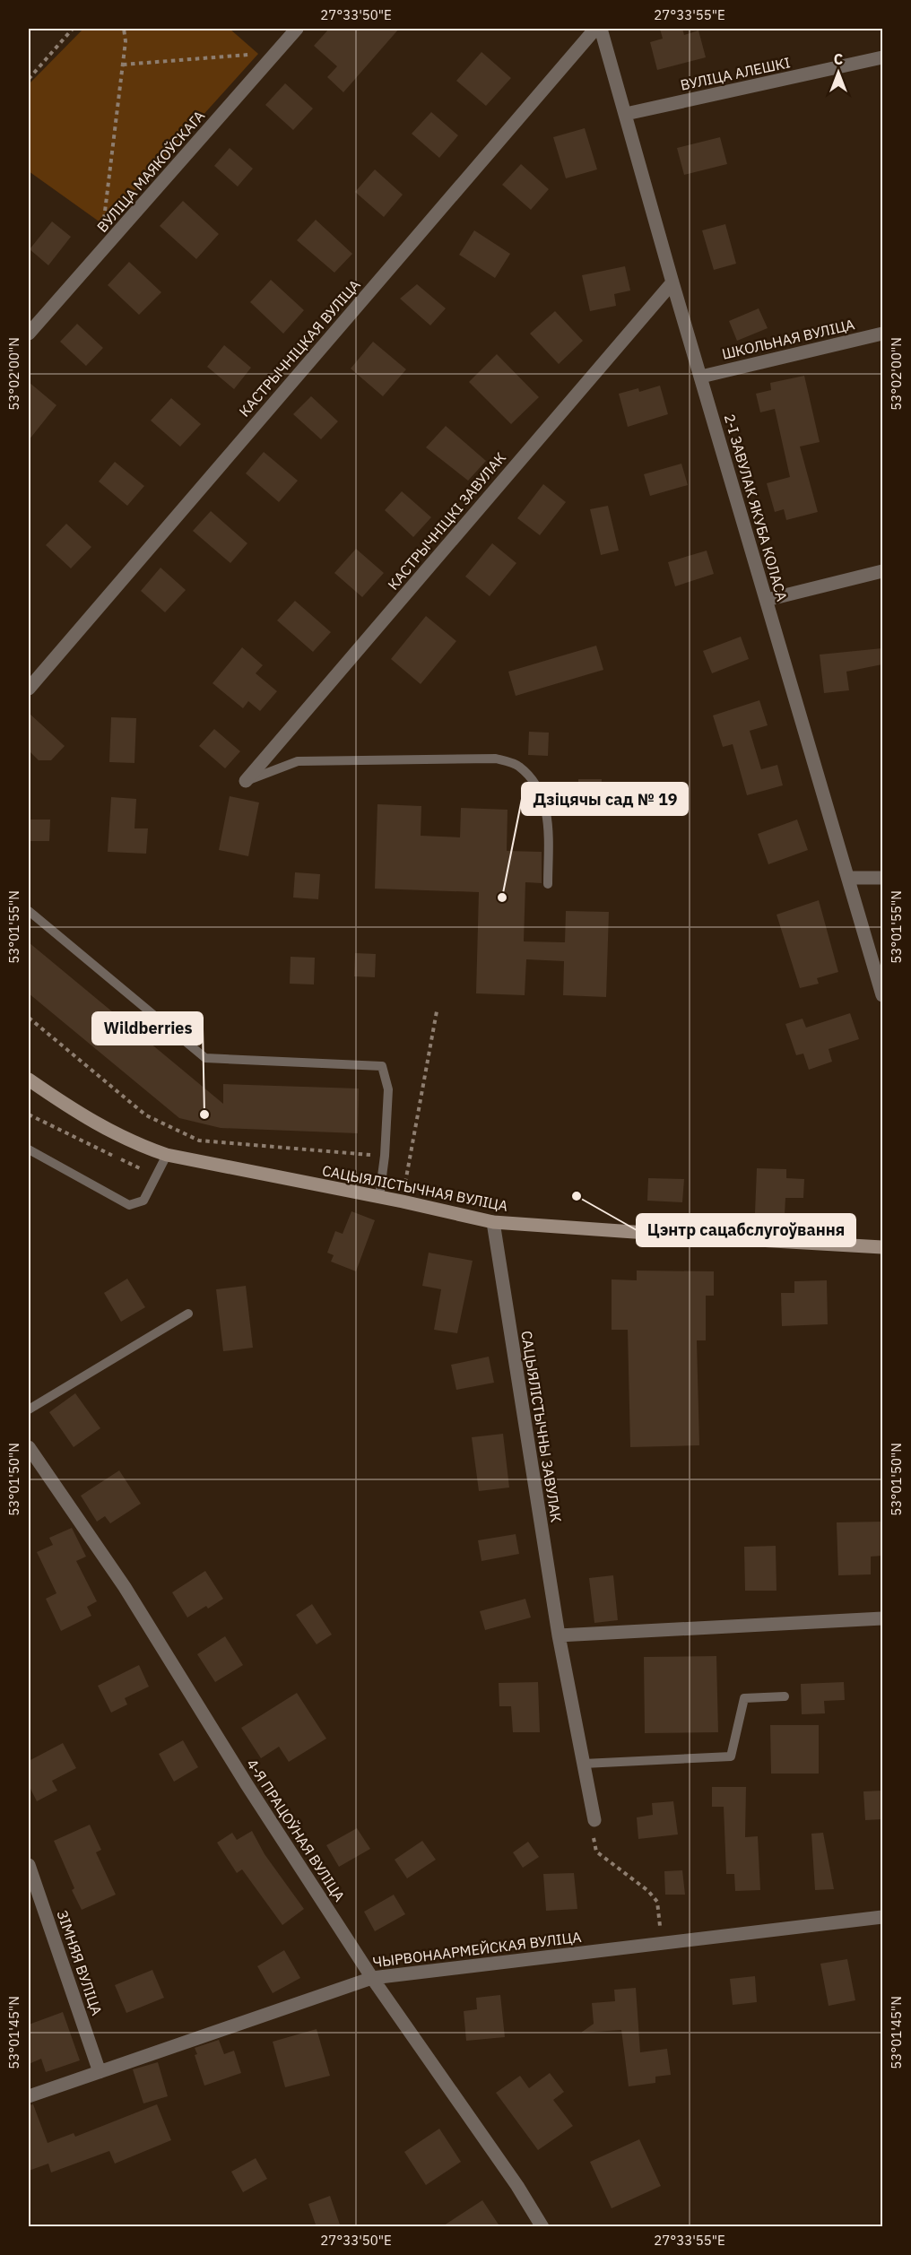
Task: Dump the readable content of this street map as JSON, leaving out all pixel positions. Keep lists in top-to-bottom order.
{
  "streets": {
    "main road": ["САЦЫЯЛІСТЫЧНАЯ ВУЛІЦА"],
    "street": [
      "ВУЛІЦА АЛЕШКІ",
      "ВУЛІЦА МАЯКОЎСКАГА",
      "ШКОЛЬНАЯ ВУЛІЦА",
      "КАСТРЫЧНІЦКАЯ ВУЛІЦА",
      "2-І ЗАВУЛАК ЯКУБА КОЛАСА",
      "КАСТРЫЧНІЦКІ ЗАВУЛАК",
      "САЦЫЯЛІСТЫЧНЫ ЗАВУЛАК",
      "4-Я ПРАЦОЎНАЯ ВУЛІЦА",
      "ЧЫРВОНААРМЕЙСКАЯ ВУЛІЦА",
      "ЗІМНЯЯ ВУЛІЦА"
    ]
  },
  "crossings": [
    ["ВУЛІЦА АЛЕШКІ", "2-І ЗАВУЛАК ЯКУБА КОЛАСА"],
    ["ШКОЛЬНАЯ ВУЛІЦА", "2-І ЗАВУЛАК ЯКУБА КОЛАСА"],
    ["2-І ЗАВУЛАК ЯКУБА КОЛАСА", "КАСТРЫЧНІЦКІ ЗАВУЛАК"],
    ["САЦЫЯЛІСТЫЧНАЯ ВУЛІЦА", "САЦЫЯЛІСТЫЧНЫ ЗАВУЛАК"],
    ["4-Я ПРАЦОЎНАЯ ВУЛІЦА", "ЧЫРВОНААРМЕЙСКАЯ ВУЛІЦА"],
    ["ЧЫРВОНААРМЕЙСКАЯ ВУЛІЦА", "ЗІМНЯЯ ВУЛІЦА"]
  ],
  "places": ["Дзіцячы сад № 19", "Wildberries", "Цэнтр сацабслугоўвання"],
  "north": "top",
  "coordinates": [
    "27°33'50\"E",
    "27°33'55\"E",
    "53°02'00\"N",
    "53°01'55\"N",
    "53°01'50\"N",
    "53°01'45\"N"
  ]
}
